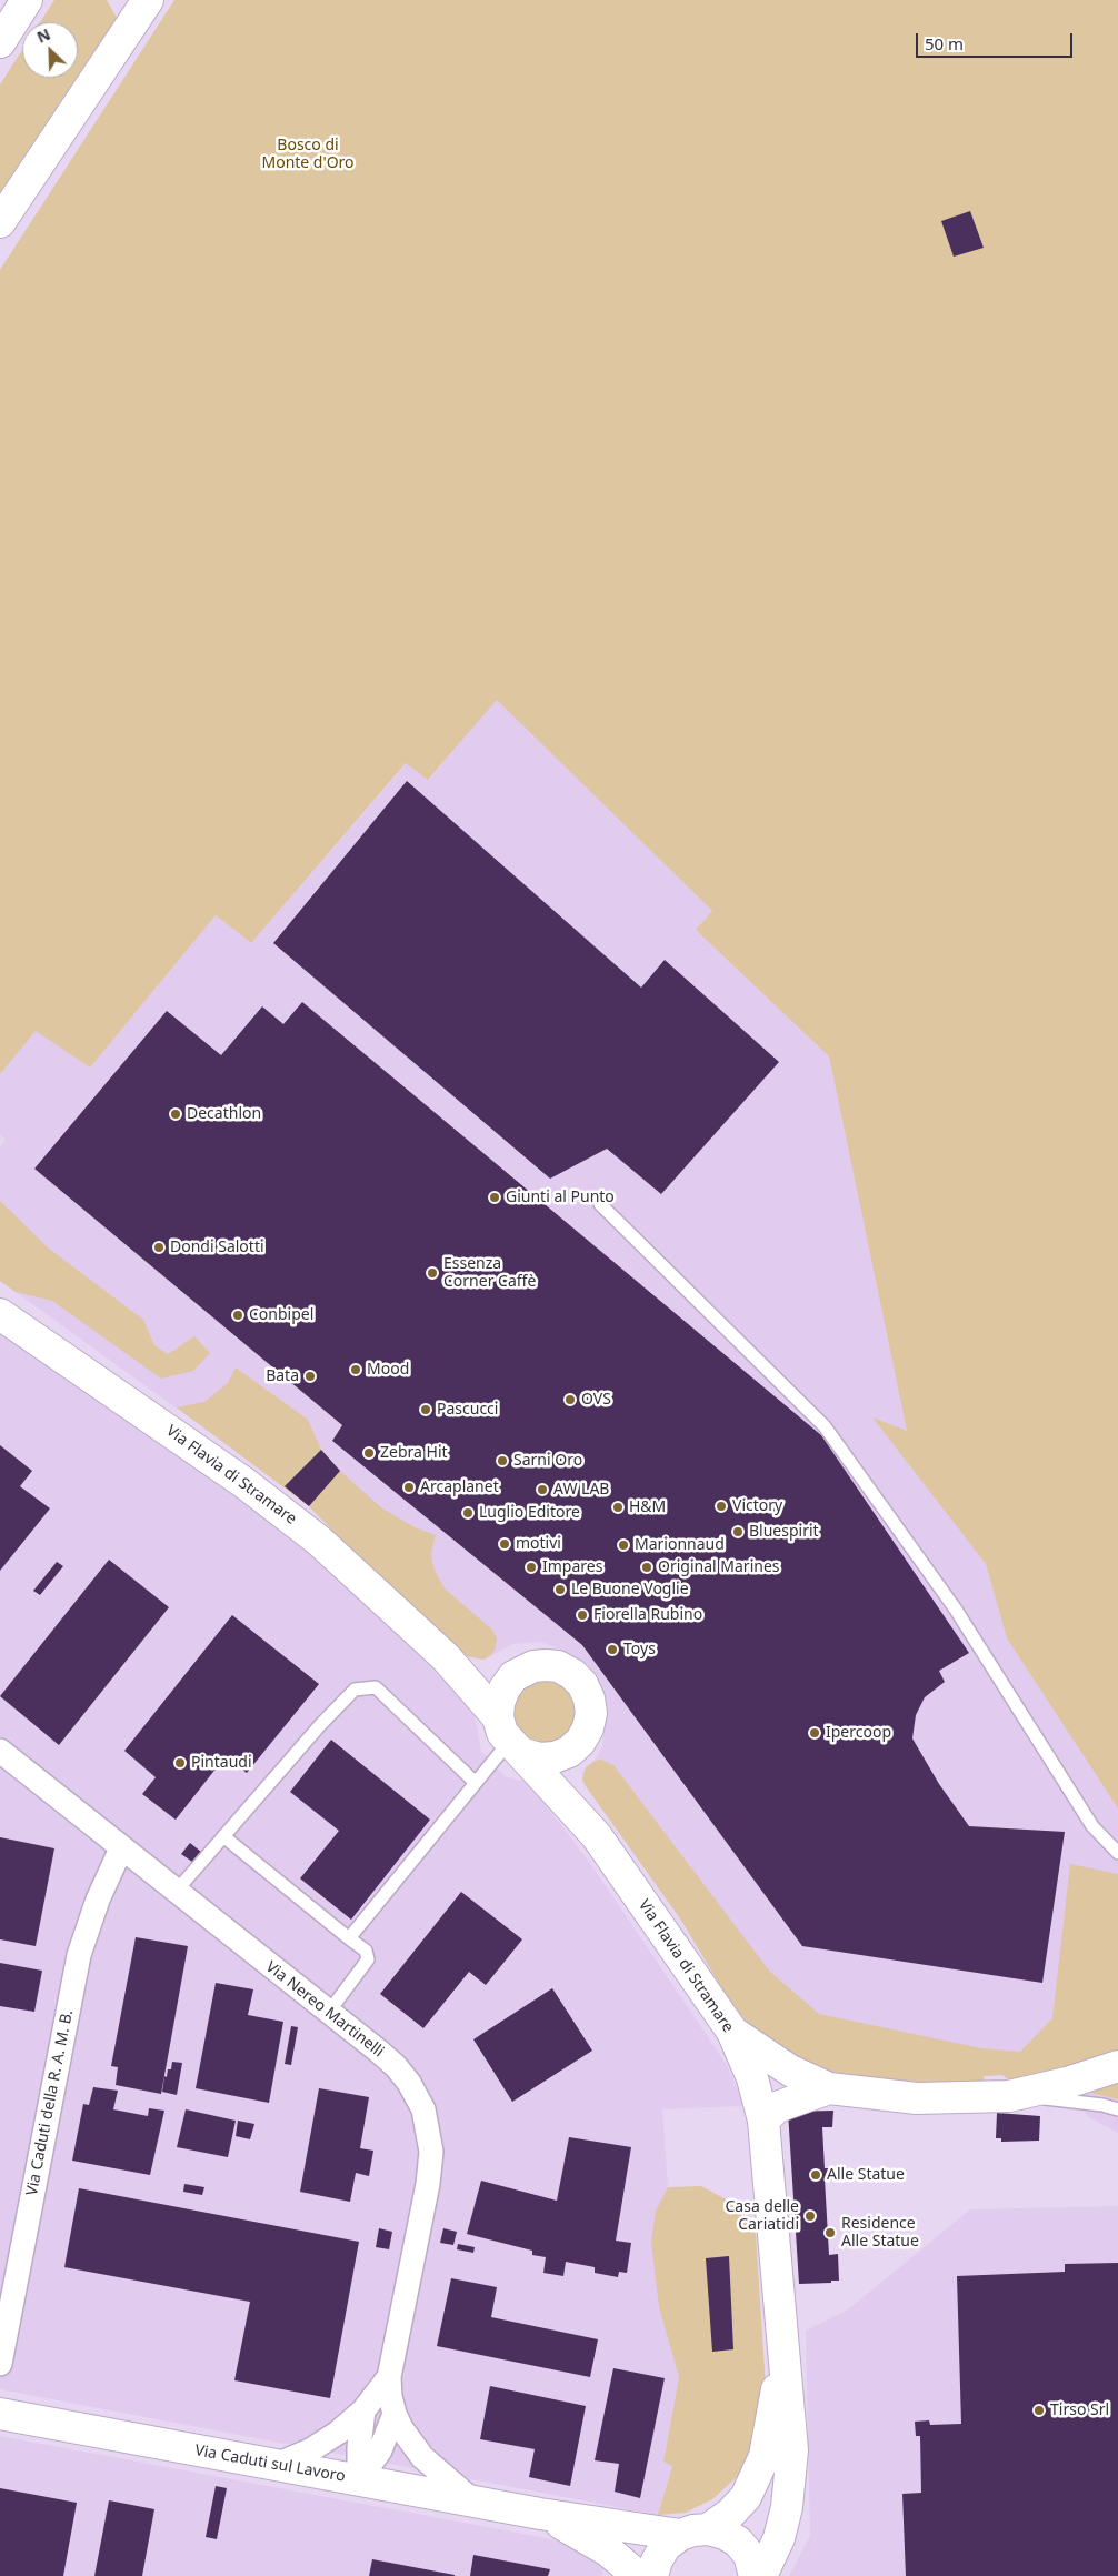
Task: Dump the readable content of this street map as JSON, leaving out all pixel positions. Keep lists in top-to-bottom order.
{
  "streets": {
    "main road": ["Via Flavia di Stramare", "Via Caduti sul Lavoro"],
    "street": ["Via Nereo Martinelli", "Via Caduti della R. A. M. B."]
  },
  "crossings": [
    ["Via Flavia di Stramare", "Via Caduti sul Lavoro"],
    ["Via Nereo Martinelli", "Via Caduti della R. A. M. B."],
    ["Via Nereo Martinelli", "Via Caduti sul Lavoro"]
  ],
  "parks": ["Bosco di Monte d'Oro"],
  "places": [
    "Decathlon",
    "Giunti al Punto",
    "Dondi Salotti",
    "Essenza Corner Caffè",
    "Conbipel",
    "Mood",
    "Bata",
    "OVS",
    "Pascucci",
    "Zebra Hit",
    "Sarni Oro",
    "Arcaplanet",
    "AW LAB",
    "Victory",
    "H&M",
    "Luglio Editore",
    "Bluespirit",
    "motivi",
    "Marionnaud",
    "Impares",
    "Original Marines",
    "Le Buone Voglie",
    "Fiorella Rubino",
    "Toys",
    "Ipercoop",
    "Pintaudi",
    "Alle Statue",
    "Casa delle Cariatidi",
    "Residence Alle Statue",
    "Tirso Srl"
  ],
  "scale_bar": "50 m",
  "north": "top left"
}
